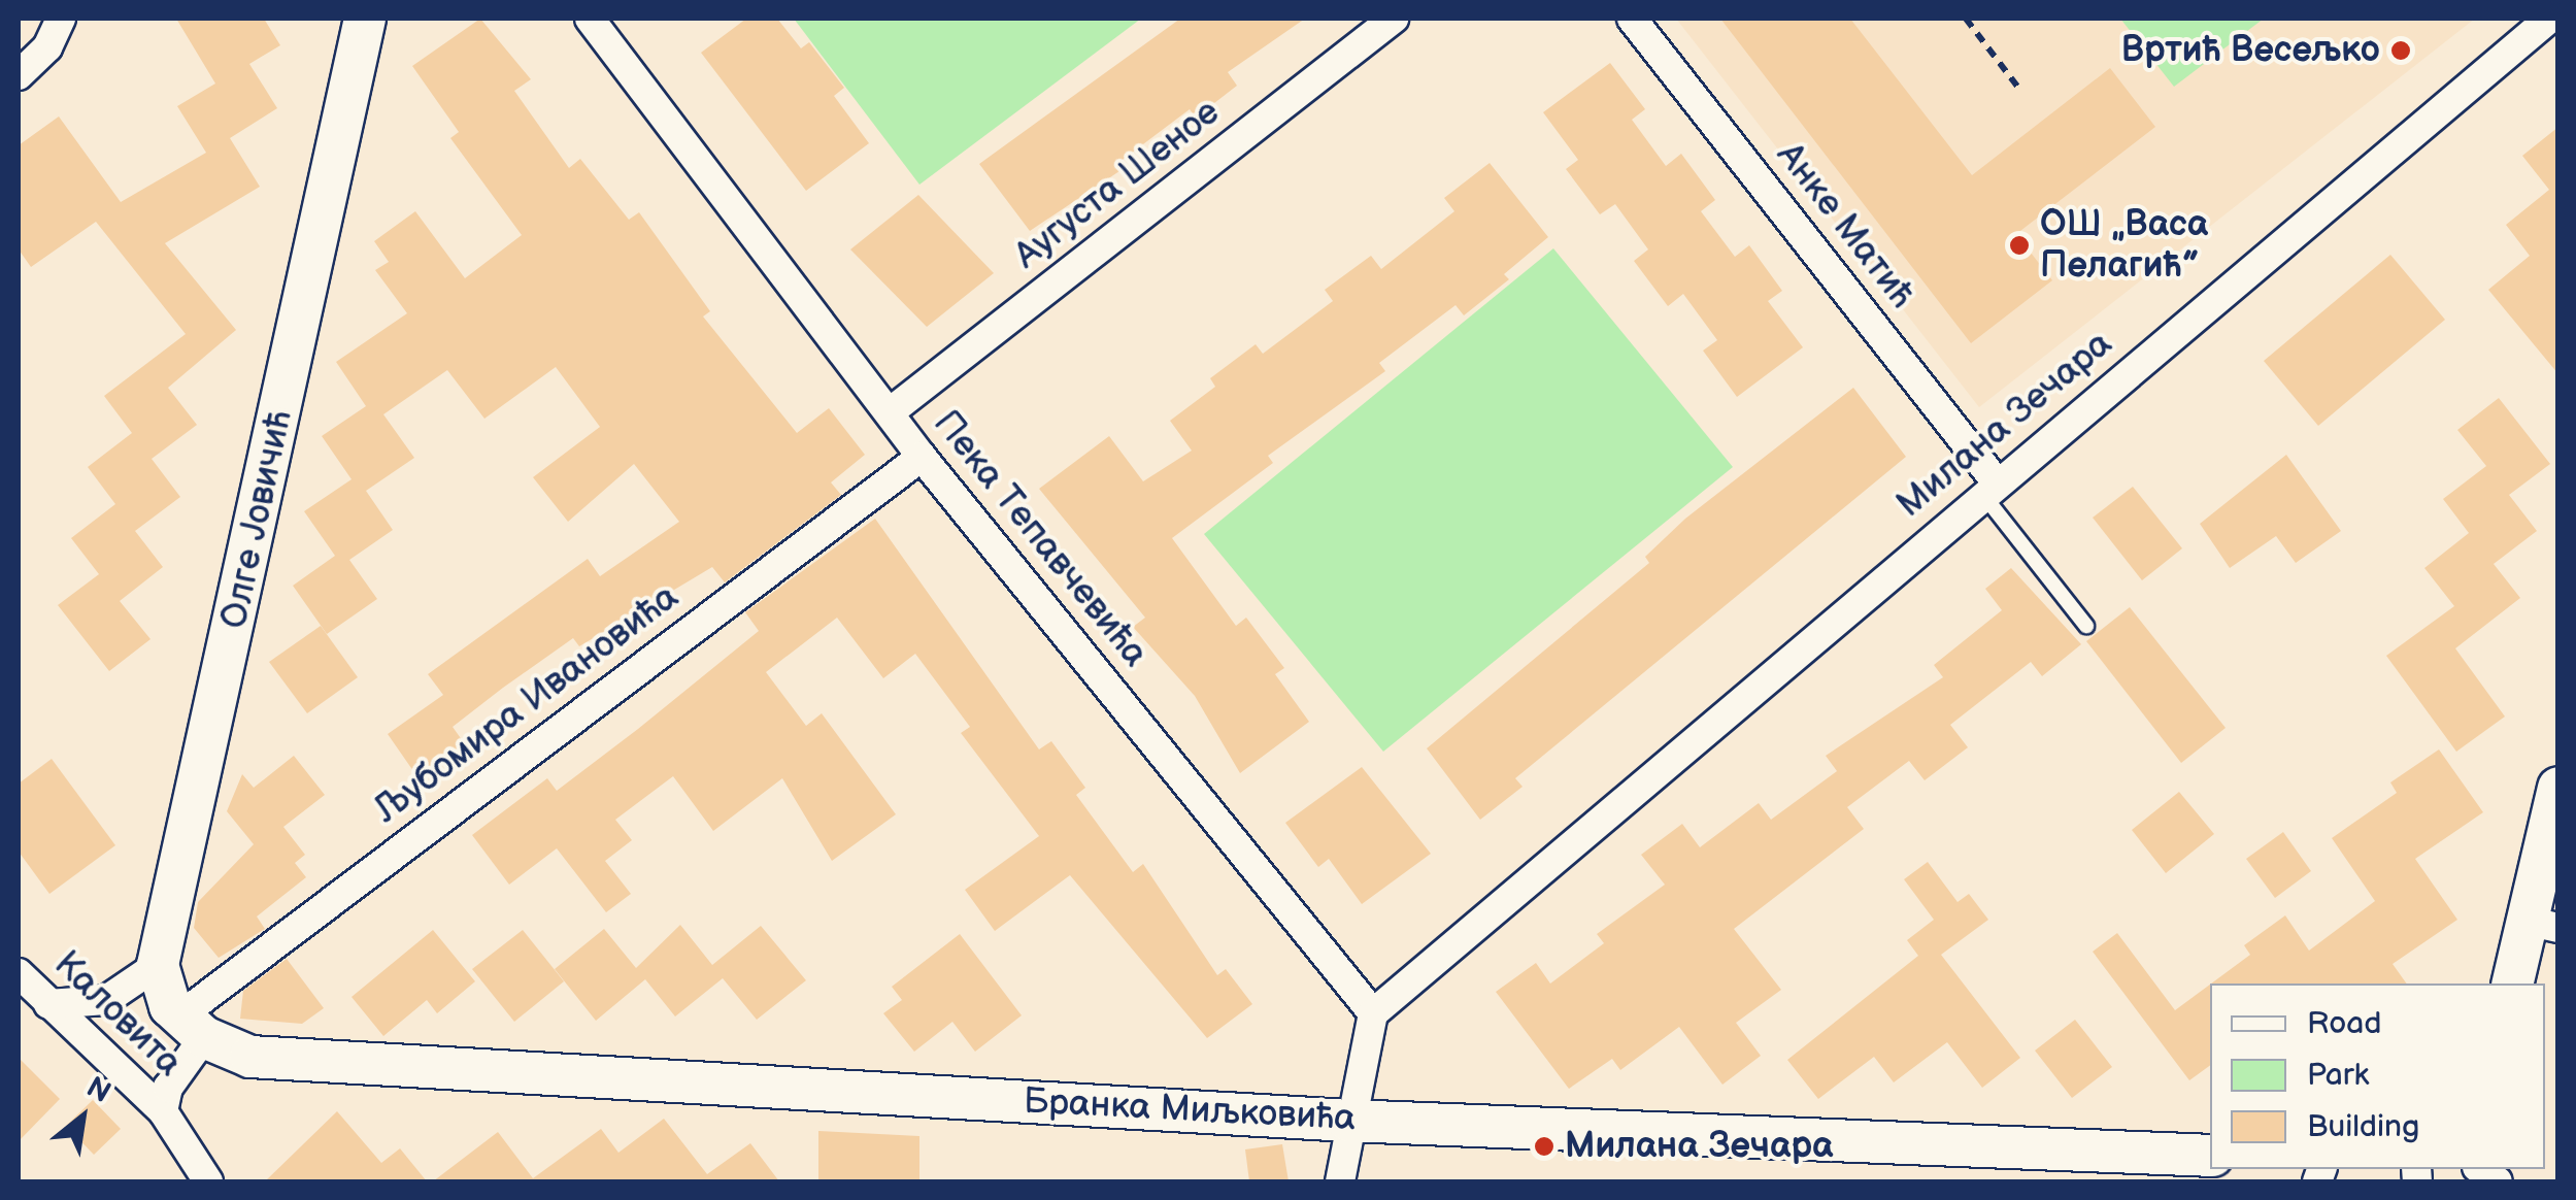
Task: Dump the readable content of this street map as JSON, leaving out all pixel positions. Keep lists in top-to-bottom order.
{
  "streets": {
    "street": [
      "Аугуста Шеное",
      "Анке Матић",
      "Милана Зечара",
      "Олге Јовичић",
      "Пека Тепавчевића",
      "Љубомира Ивановића",
      "Каловита",
      "Бранка Миљковића"
    ]
  },
  "crossings": [
    ["Аугуста Шеное", "Пека Тепавчевића"],
    ["Анке Матић", "Милана Зечара"],
    ["Милана Зечара", "Пека Тепавчевића"],
    ["Пека Тепавчевића", "Љубомира Ивановића"],
    ["Љубомира Ивановића", "Каловита"],
    ["Љубомира Ивановића", "Бранка Миљковића"]
  ],
  "places": ["Вртић Весељко", "ОШ „Васа Пелагић”", "Милана Зечара"],
  "legend": ["Road", "Park", "Building"],
  "north": "top right"
}
